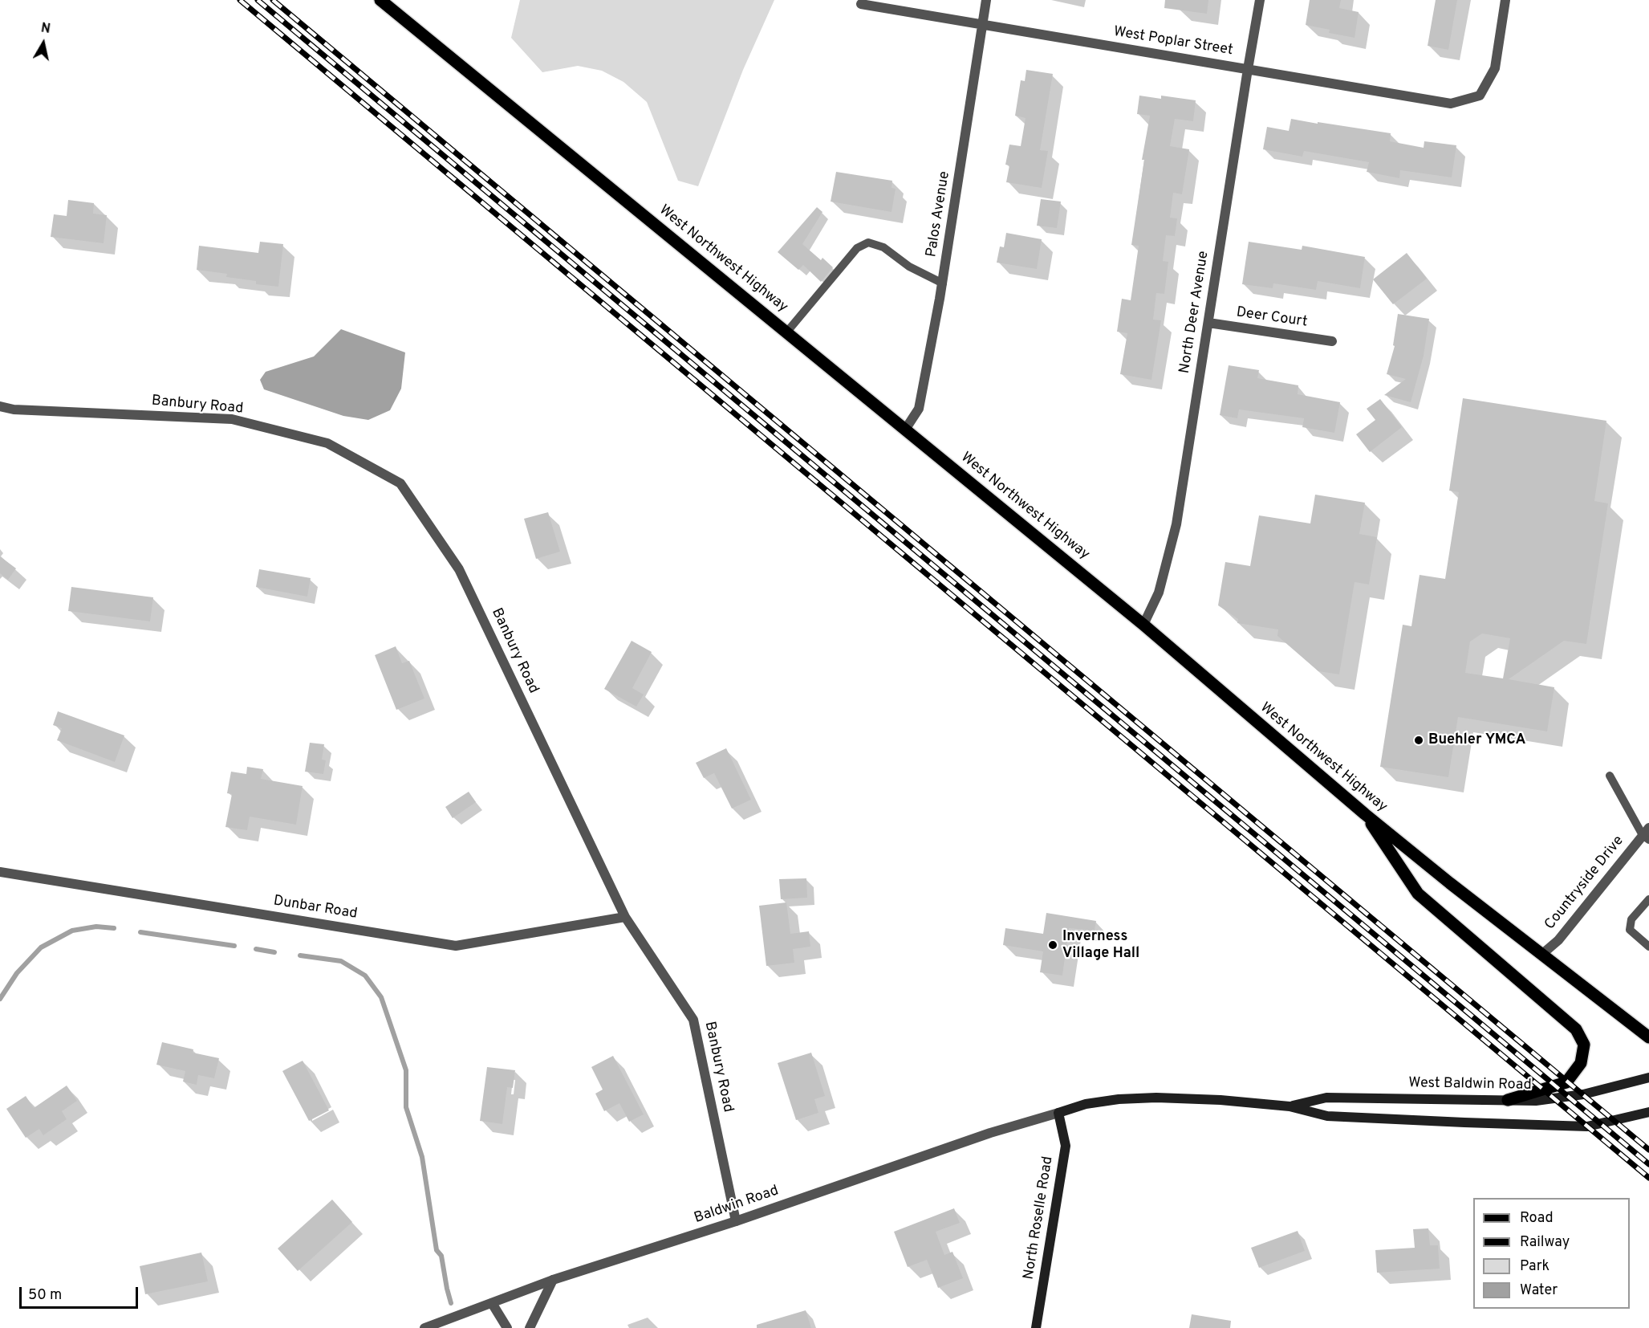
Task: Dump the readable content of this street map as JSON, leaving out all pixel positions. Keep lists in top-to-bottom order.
{
  "streets": {
    "main road": ["West Northwest Highway", "West Baldwin Road", "North Roselle Road"],
    "street": [
      "West Poplar Street",
      "Palos Avenue",
      "North Deer Avenue",
      "Deer Court",
      "Banbury Road",
      "Countryside Drive",
      "Dunbar Road",
      "Baldwin Road"
    ]
  },
  "crossings": [
    ["West Poplar Street", "Palos Avenue"],
    ["West Poplar Street", "North Deer Avenue"],
    ["Palos Avenue", "West Northwest Highway"],
    ["West Northwest Highway", "North Deer Avenue"],
    ["West Northwest Highway", "Countryside Drive"],
    ["North Deer Avenue", "Deer Court"],
    ["Banbury Road", "Dunbar Road"],
    ["Banbury Road", "Baldwin Road"],
    ["West Baldwin Road", "Baldwin Road"],
    ["West Baldwin Road", "North Roselle Road"],
    ["Baldwin Road", "North Roselle Road"]
  ],
  "places": ["Buehler YMCA", "Inverness Village Hall"],
  "legend": [
    "Road",
    "Railway",
    "Park",
    "Water"
  ],
  "scale_bar": "50 m",
  "north": "top"
}
